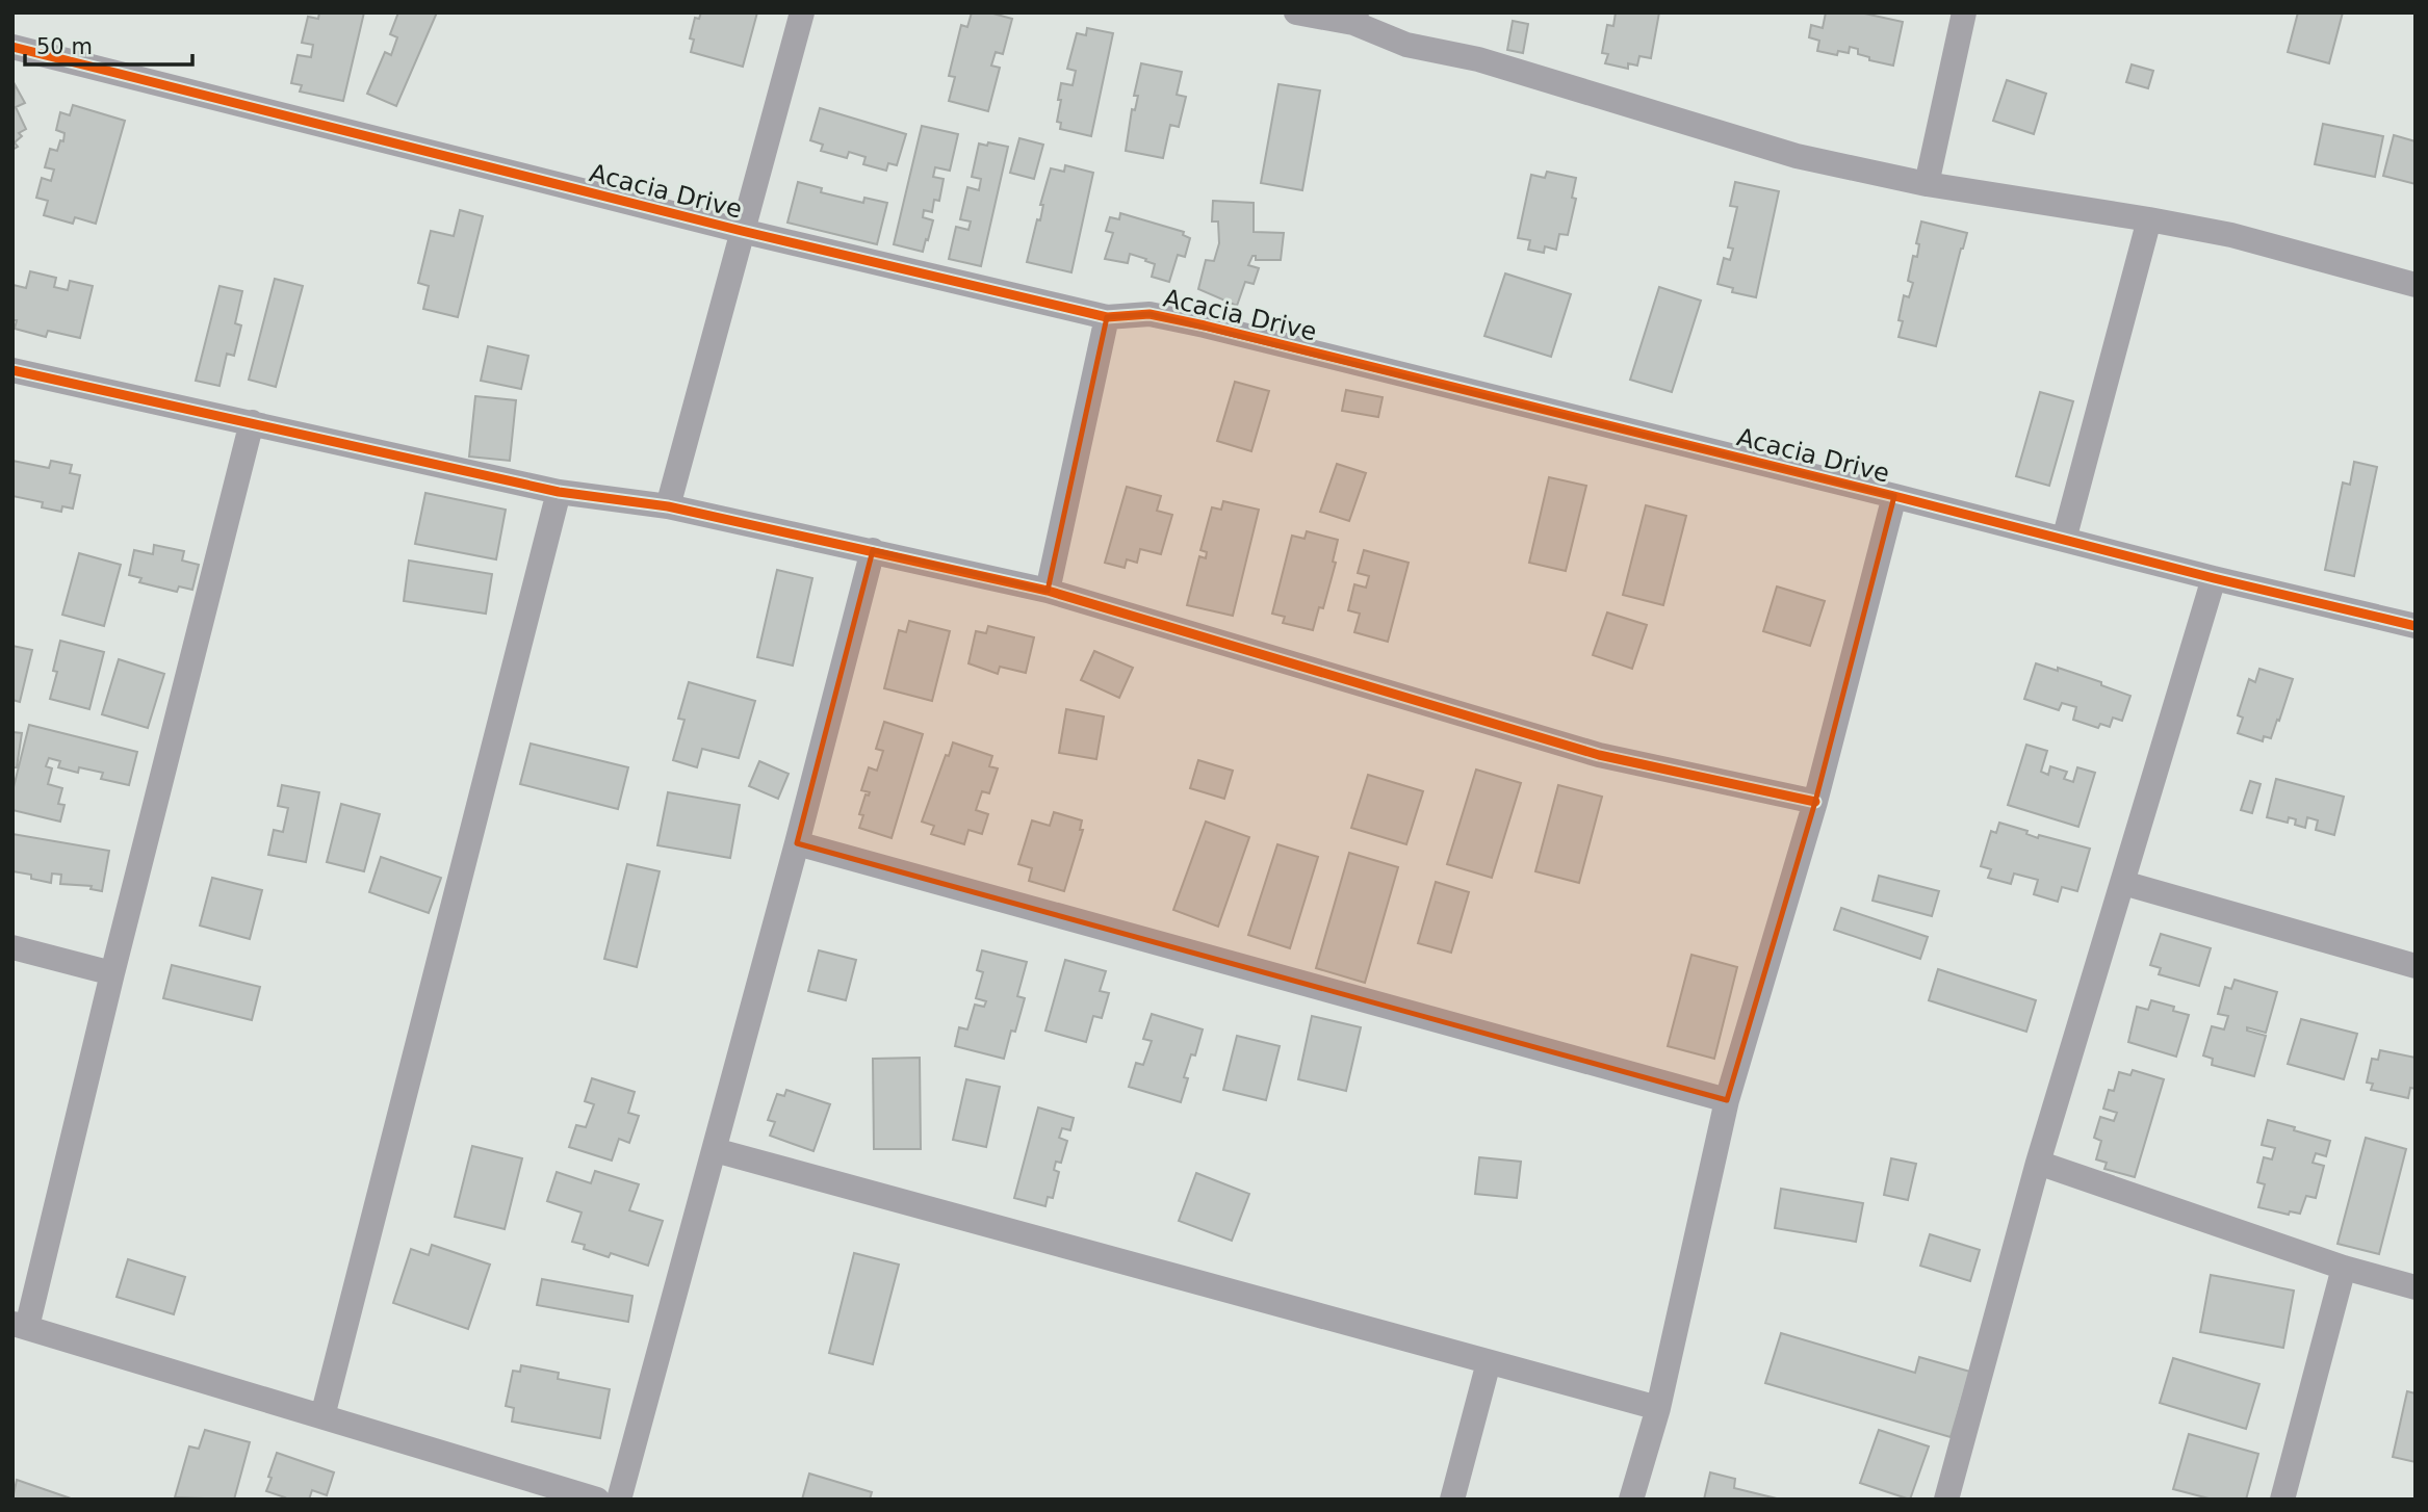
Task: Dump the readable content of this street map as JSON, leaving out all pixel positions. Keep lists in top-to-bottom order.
{
  "streets": {
    "street": ["Acacia Drive"]
  },
  "scale_bar": "50 m"
}
